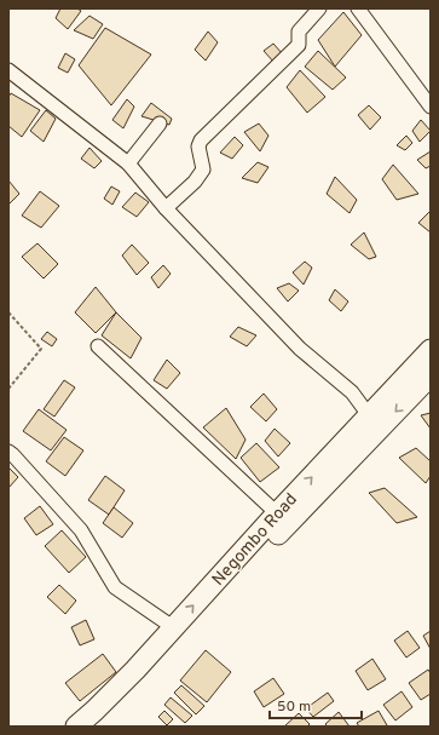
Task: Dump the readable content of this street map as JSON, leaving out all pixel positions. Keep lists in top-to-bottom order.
{
  "streets": {
    "highway": ["Negombo Road"]
  },
  "scale_bar": "50 m"
}
